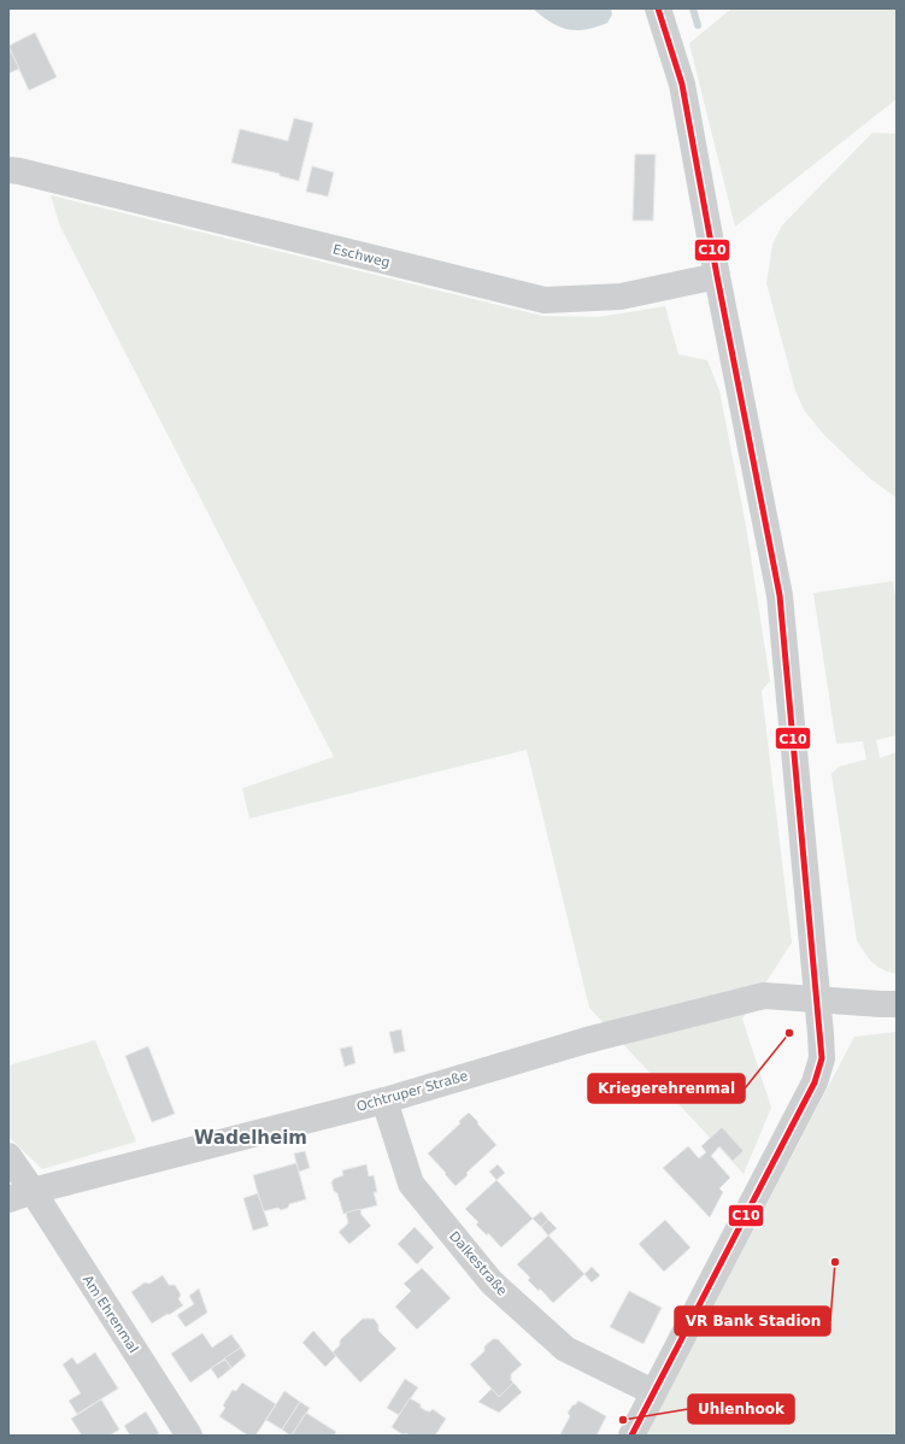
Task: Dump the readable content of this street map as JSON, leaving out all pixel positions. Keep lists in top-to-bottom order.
{
  "streets": {
    "street": [
      "Eschweg",
      "Ochtruper Straße",
      "Dalkestraße",
      "Am Ehrenmal"
    ]
  },
  "crossings": [
    ["Ochtruper Straße", "Dalkestraße"],
    ["Ochtruper Straße", "Am Ehrenmal"]
  ],
  "districts": ["Wadelheim"],
  "places": ["Kriegerehrenmal", "VR Bank Stadion", "Uhlenhook"],
  "lines": ["transit line C10"]
}
